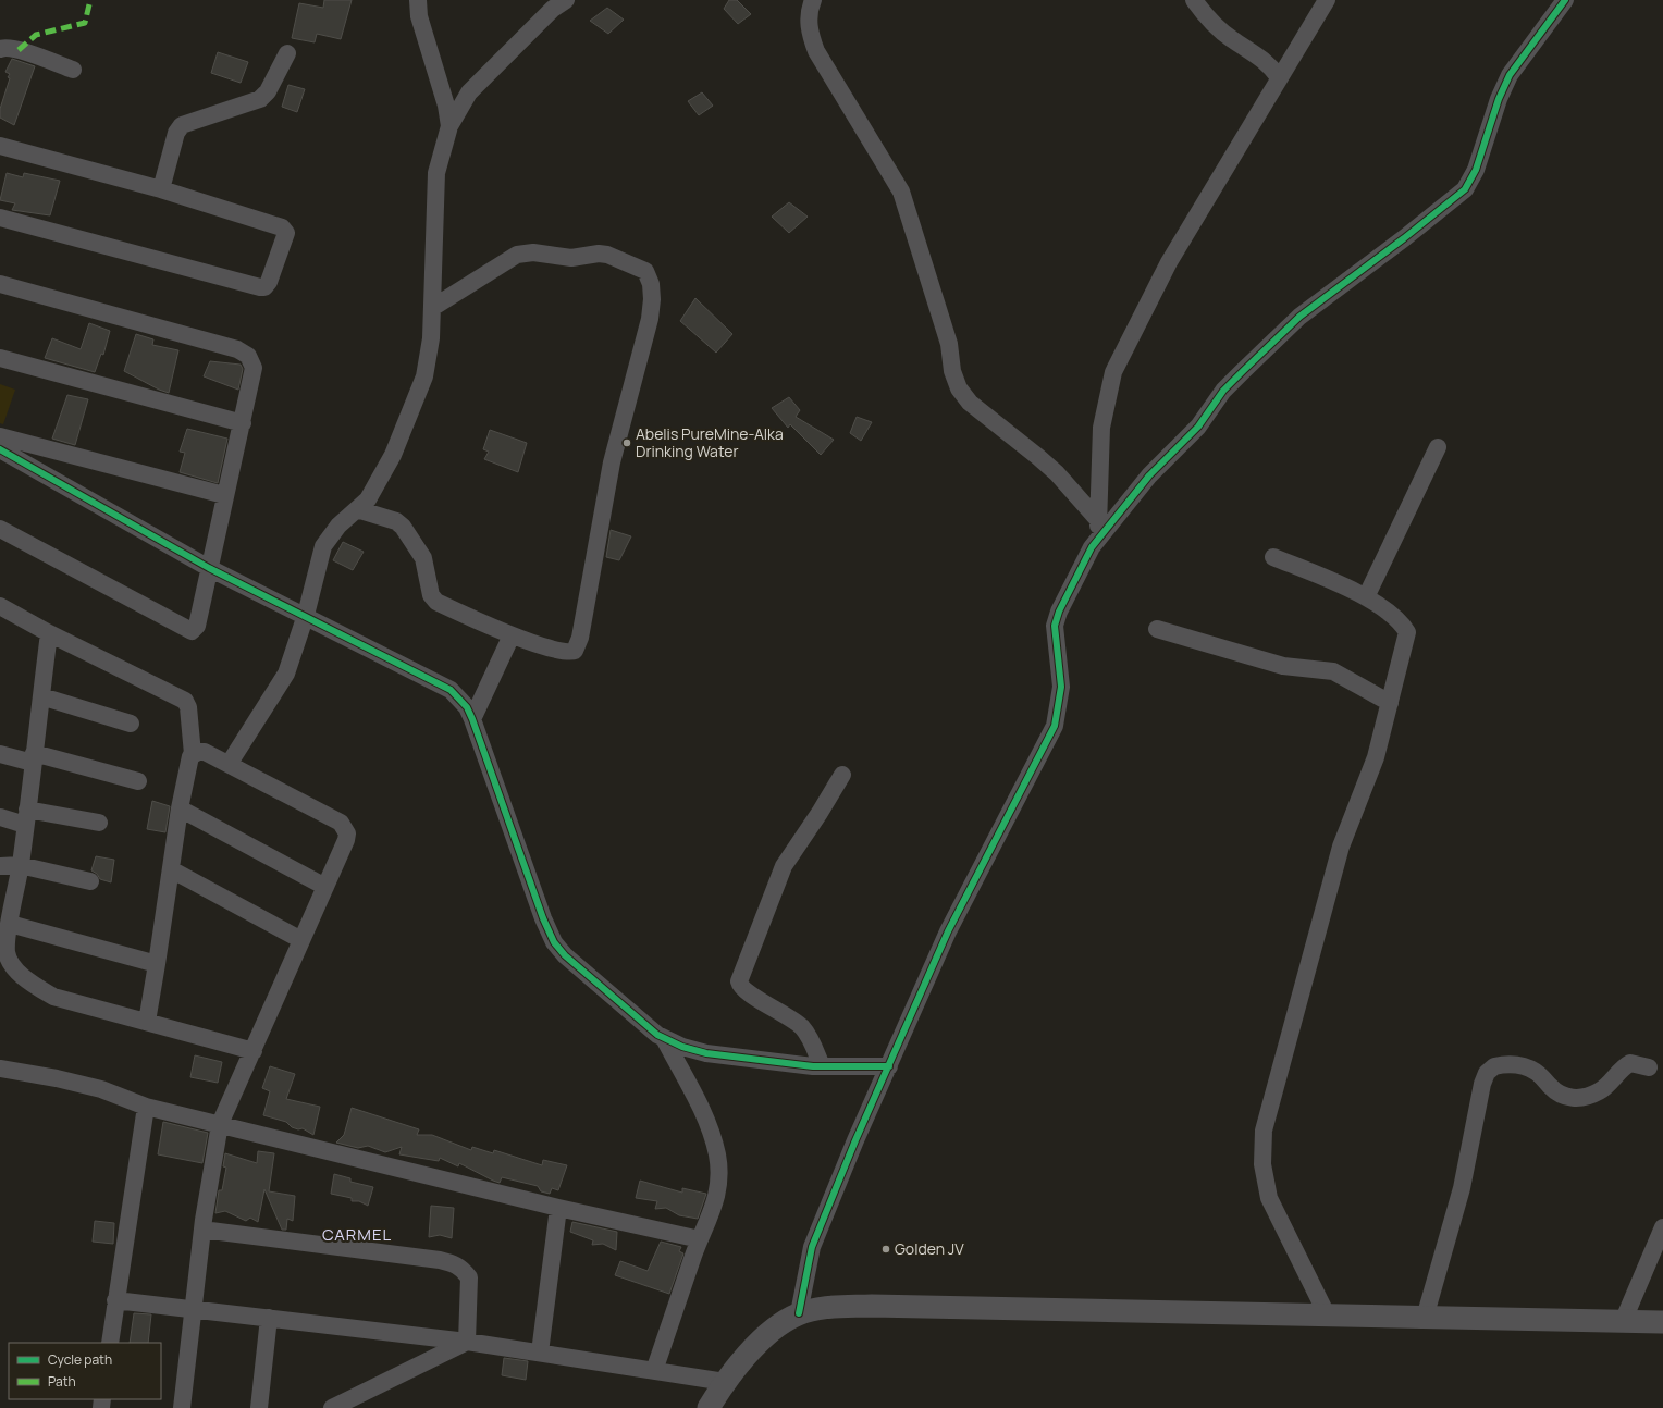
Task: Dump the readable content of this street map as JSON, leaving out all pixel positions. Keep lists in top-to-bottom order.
{
  "districts": ["CARMEL"],
  "places": ["Abelis PureMine-Alka Drinking Water", "Golden JV"],
  "legend": ["Cycle path", "Path"]
}
